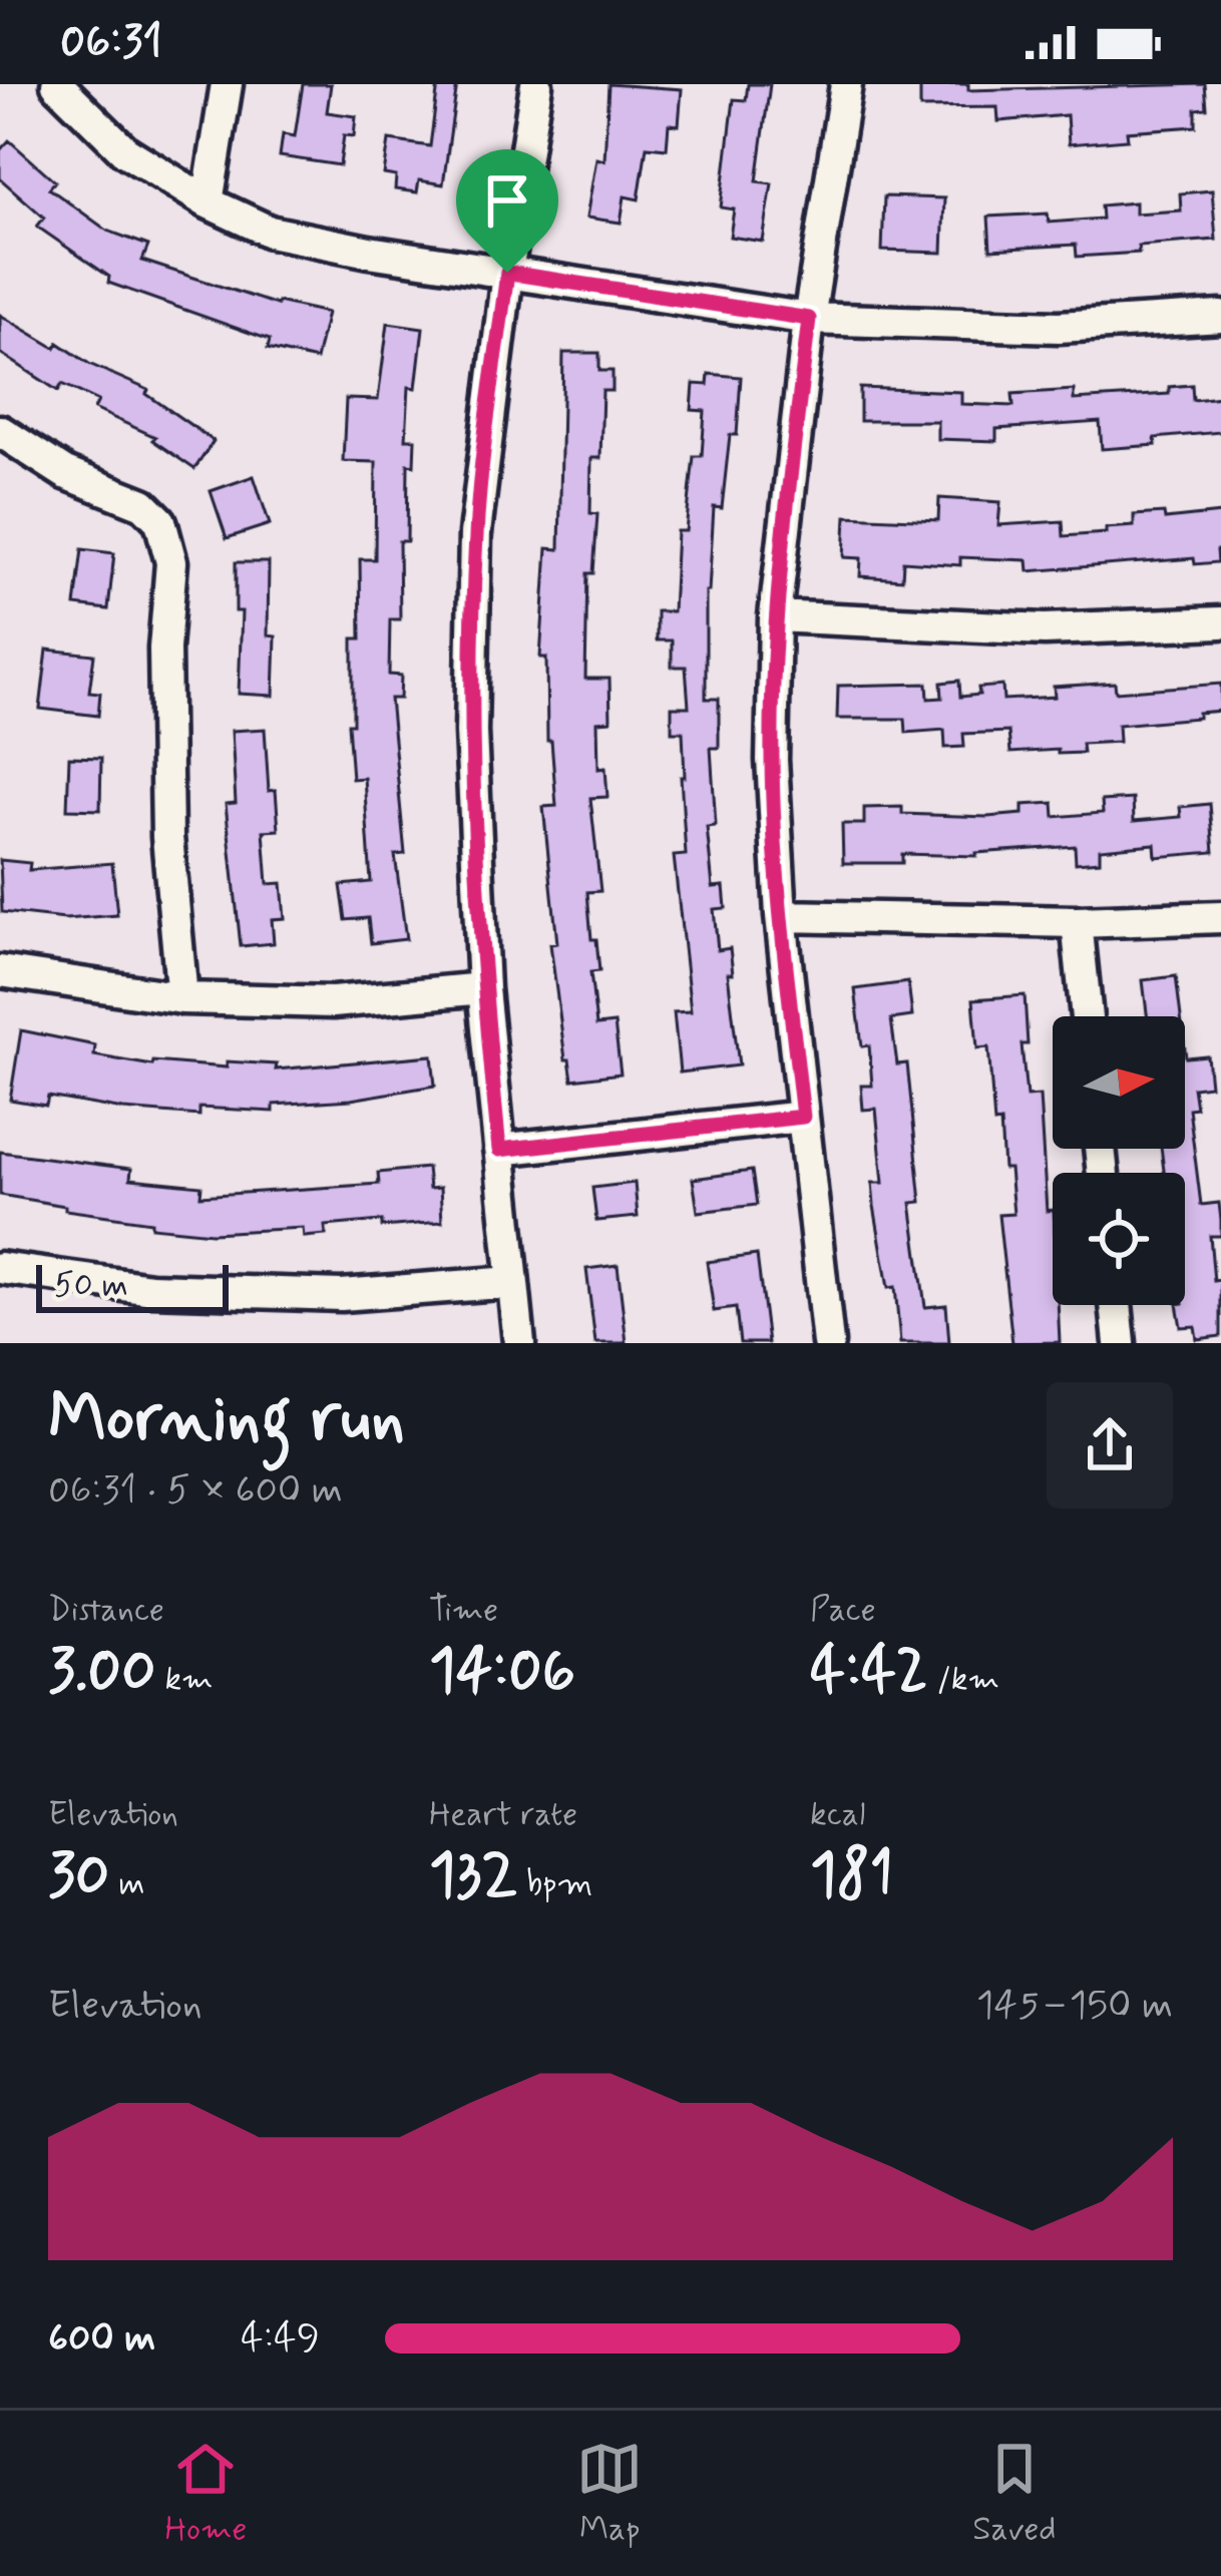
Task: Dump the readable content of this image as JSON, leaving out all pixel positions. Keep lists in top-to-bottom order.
{
  "scale_bar": "50 m",
  "north": "right",
  "page": {
    "status": "06:31",
    "scale": "50 m",
    "heading": ["Morning run", "06:31 · 5 × 600 m"],
    "stats": [
      ["Distance", "3.00 km"],
      ["Time", "14:06"],
      ["Pace", "4:42 /km"],
      ["Elevation", "30 m"],
      ["Heart rate", "132 bpm"],
      ["kcal", "181"]
    ],
    "chart": ["Elevation", "145–150 m"],
    "list": [
      {
        "name": "600 m",
        "note": "4:49"
      }
    ],
    "tabs": ["Home", "Map", "Saved"]
  }
}
